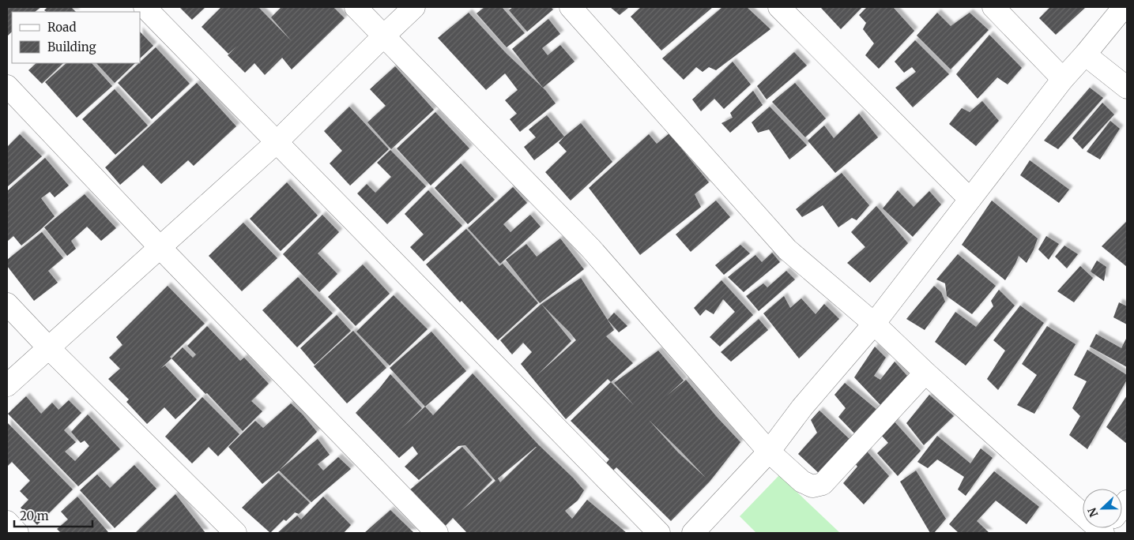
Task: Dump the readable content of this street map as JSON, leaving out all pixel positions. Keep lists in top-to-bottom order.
{
  "legend": ["Road", "Building"],
  "scale_bar": "20 m",
  "north": "left"
}
